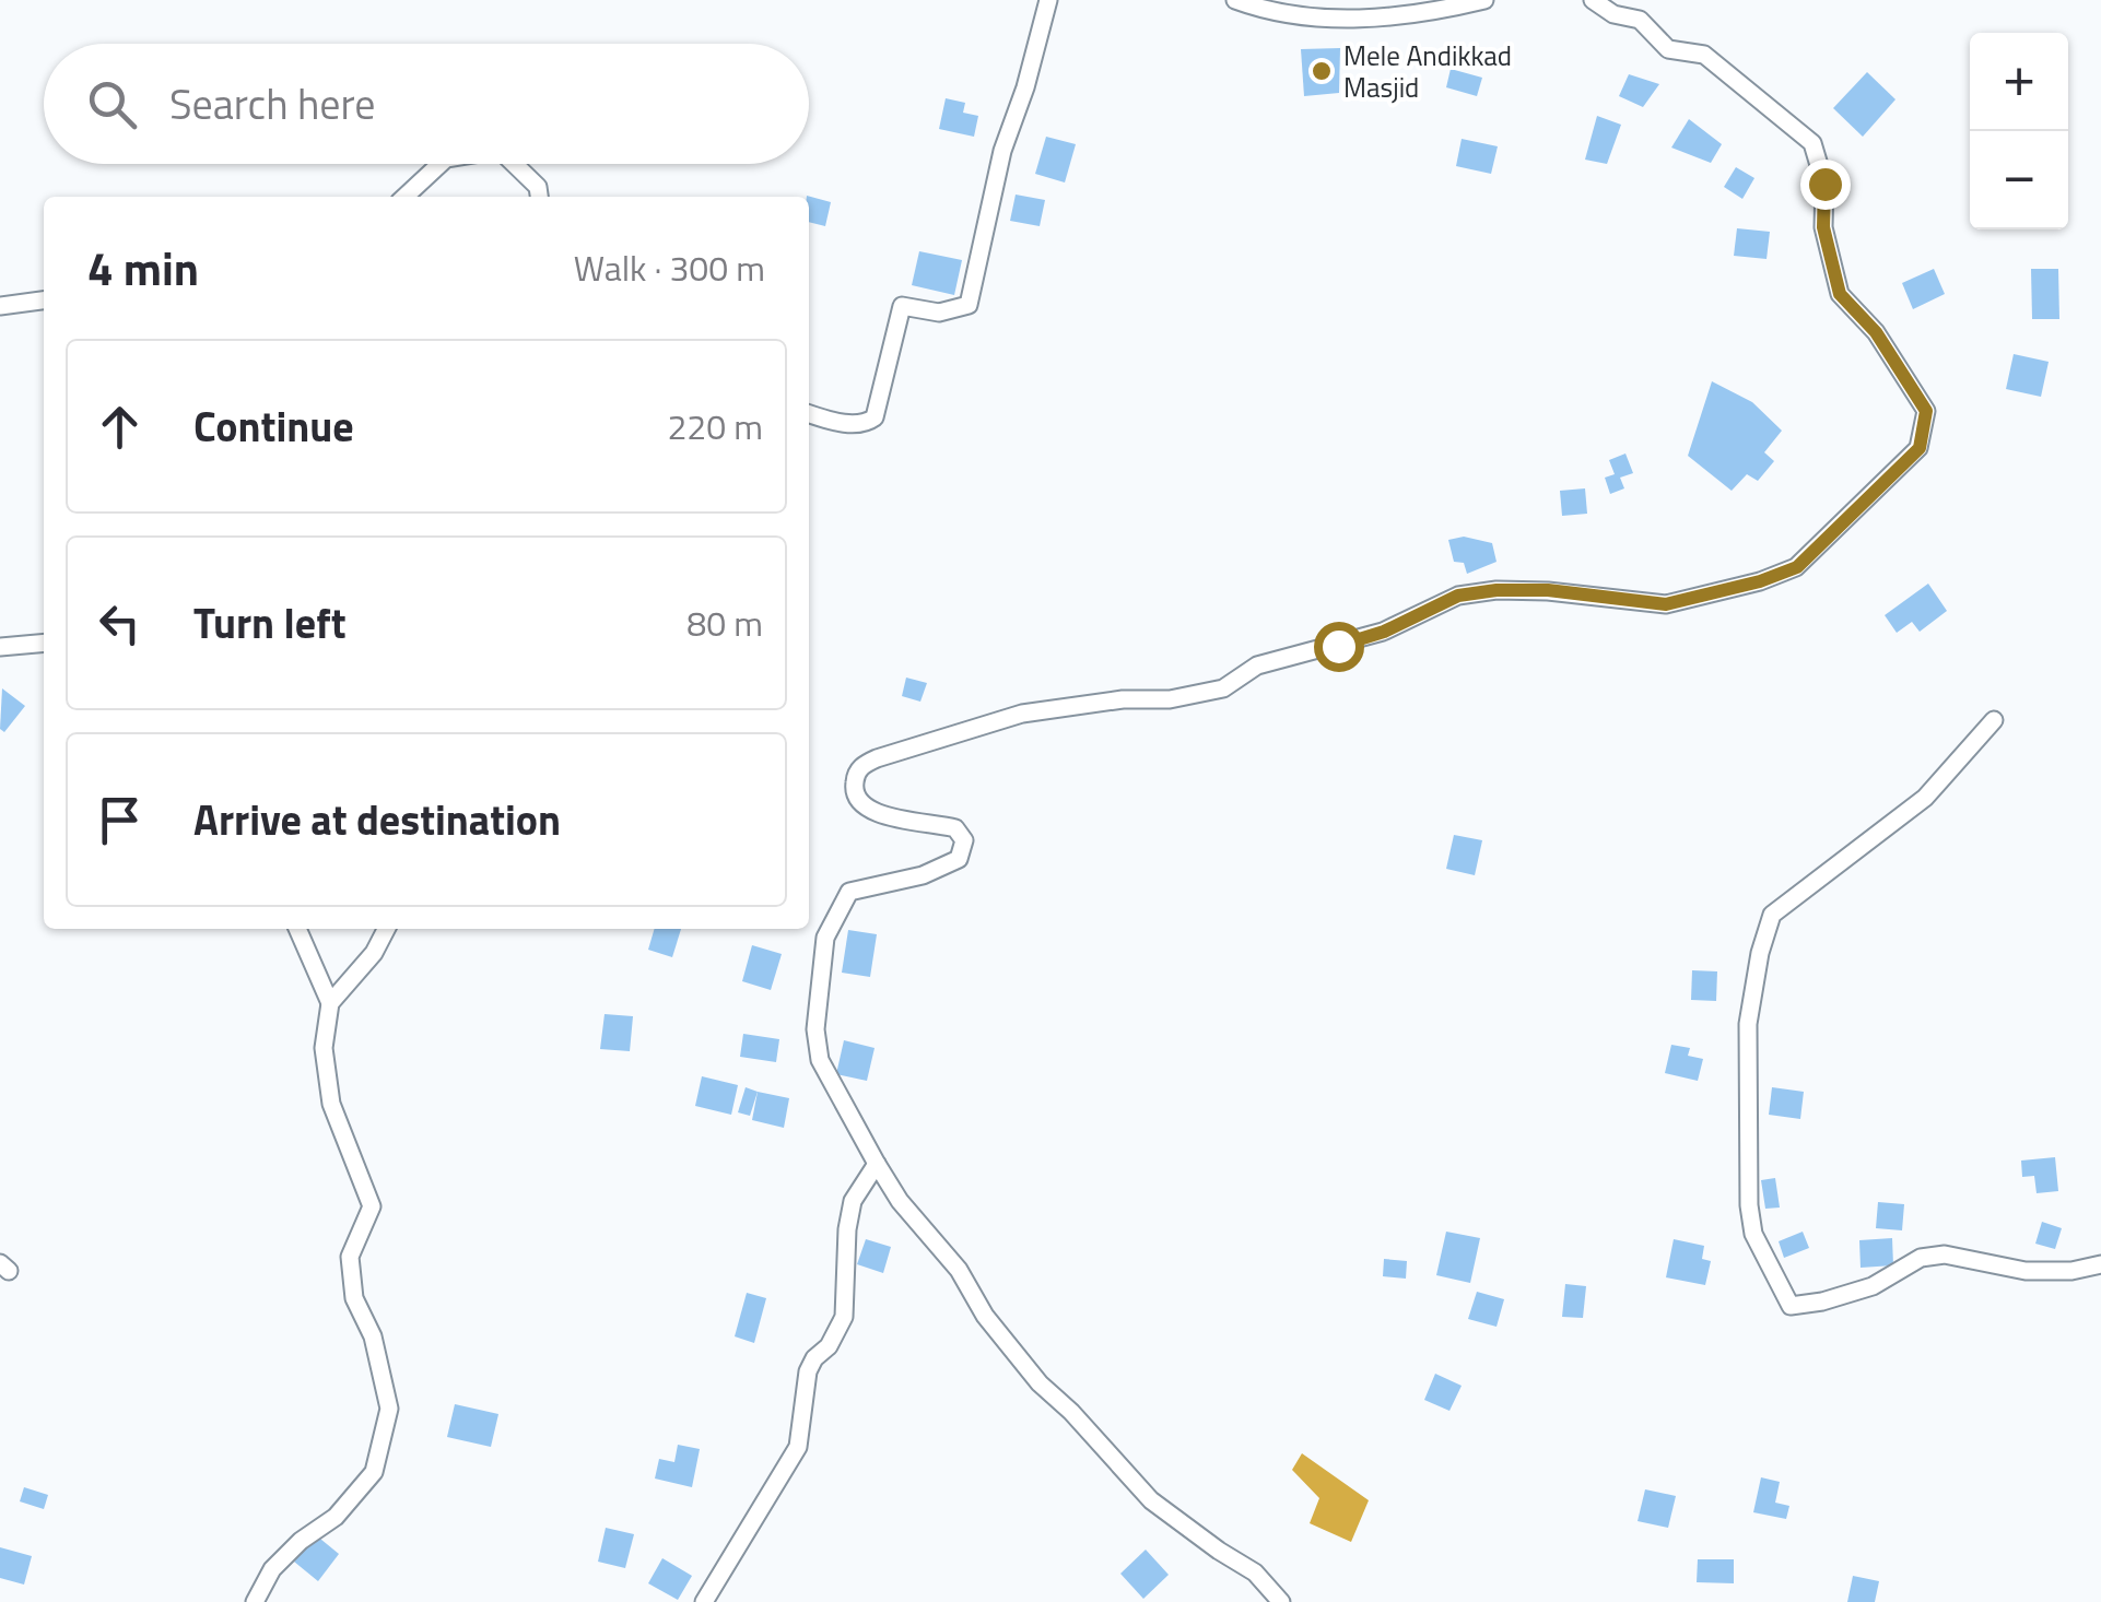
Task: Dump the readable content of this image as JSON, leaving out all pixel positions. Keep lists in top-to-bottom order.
{
  "places": ["Mele Andikkad Masjid"],
  "page": {
    "map_buttons": ["+", "−"],
    "search": "Search here",
    "heading": ["4 min", "Walk · 300 m"],
    "list": [
      ["Continue", "220 m"],
      ["Turn left", "80 m"],
      "Arrive at destination"
    ]
  }
}
